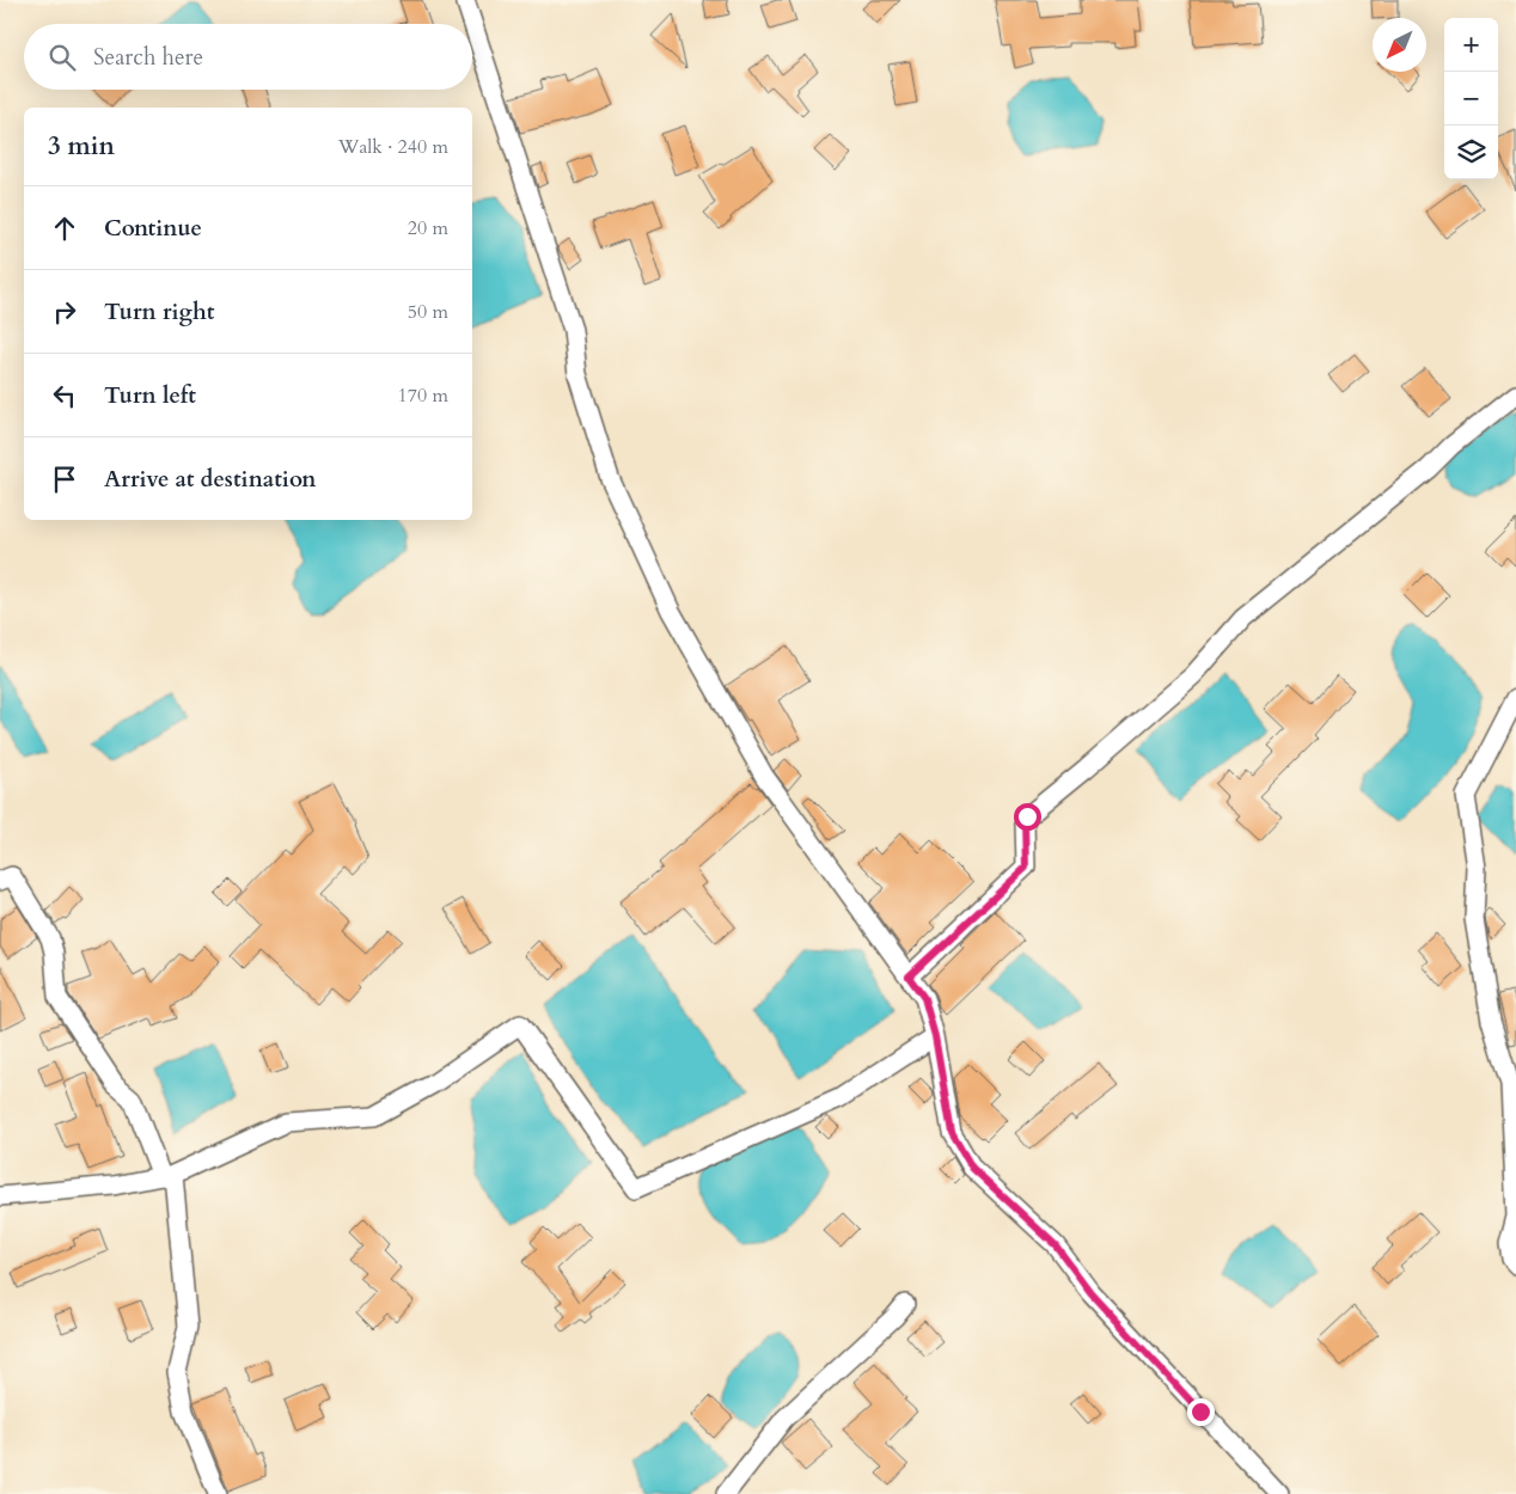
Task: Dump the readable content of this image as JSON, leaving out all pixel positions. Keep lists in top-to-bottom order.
{
  "north": "bottom left",
  "page": {
    "map_buttons": ["+", "−"],
    "search": "Search here",
    "heading": ["3 min", "Walk · 240 m"],
    "list": [
      ["Continue", "20 m"],
      ["Turn right", "50 m"],
      ["Turn left", "170 m"],
      "Arrive at destination"
    ]
  }
}
